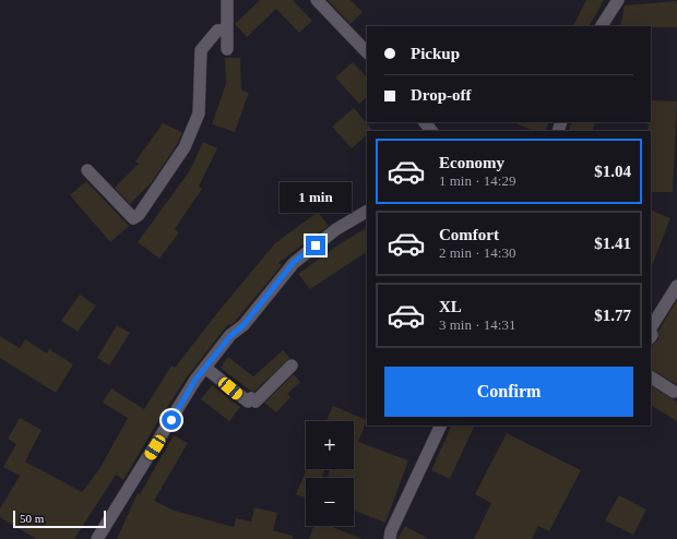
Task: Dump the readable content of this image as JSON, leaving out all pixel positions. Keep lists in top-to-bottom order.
{
  "scale_bar": "50 m",
  "page": {
    "banner": ["Pickup", "Drop-off"],
    "list": [
      {
        "name": "Economy",
        "note": "1 min · 14:29",
        "value": "$1.04"
      },
      {
        "name": "Comfort",
        "note": "2 min · 14:30",
        "value": "$1.41"
      },
      {
        "name": "XL",
        "note": "3 min · 14:31",
        "value": "$1.77"
      }
    ],
    "bubble": "1 min",
    "buttons": "Confirm",
    "map_buttons": ["+", "−"],
    "scale": "50 m"
  }
}
